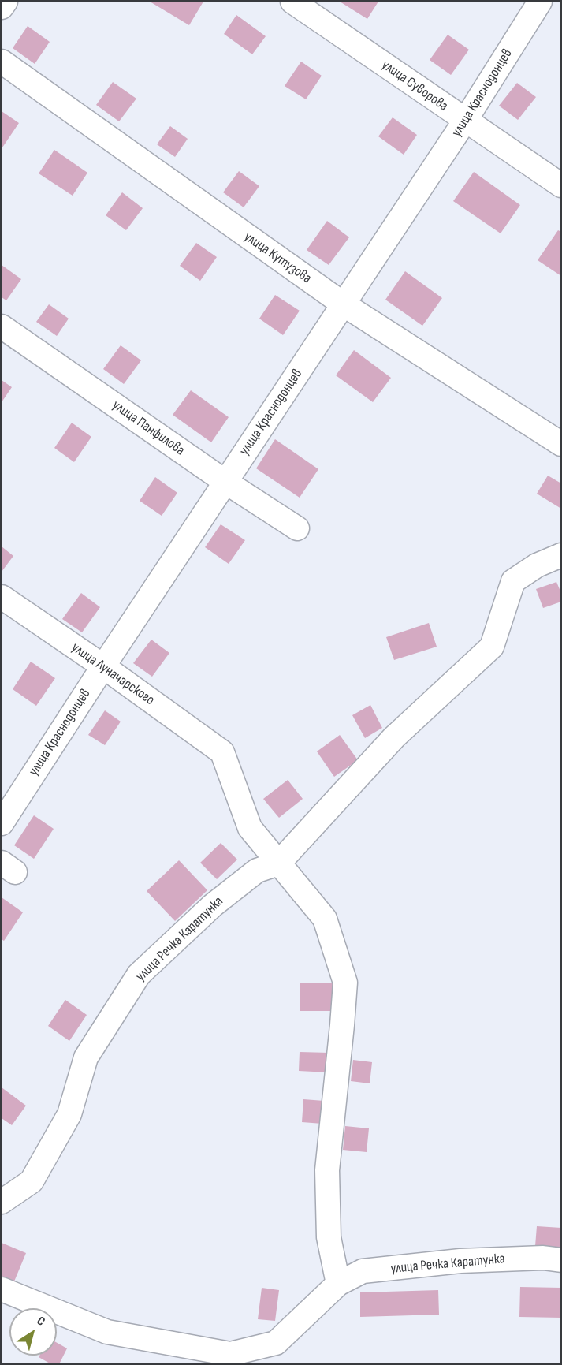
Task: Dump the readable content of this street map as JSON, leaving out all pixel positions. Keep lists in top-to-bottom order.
{
  "streets": {
    "street": [
      "улица Суворова",
      "улица Краснодонцев",
      "улица Кутузова",
      "улица Панфилова",
      "улица Луначарского",
      "улица Речка Каратунка"
    ]
  },
  "crossings": [
    ["улица Суворова", "улица Краснодонцев"],
    ["улица Краснодонцев", "улица Кутузова"],
    ["улица Краснодонцев", "улица Панфилова"],
    ["улица Краснодонцев", "улица Луначарского"],
    ["улица Луначарского", "улица Речка Каратунка"]
  ],
  "north": "top right"
}
